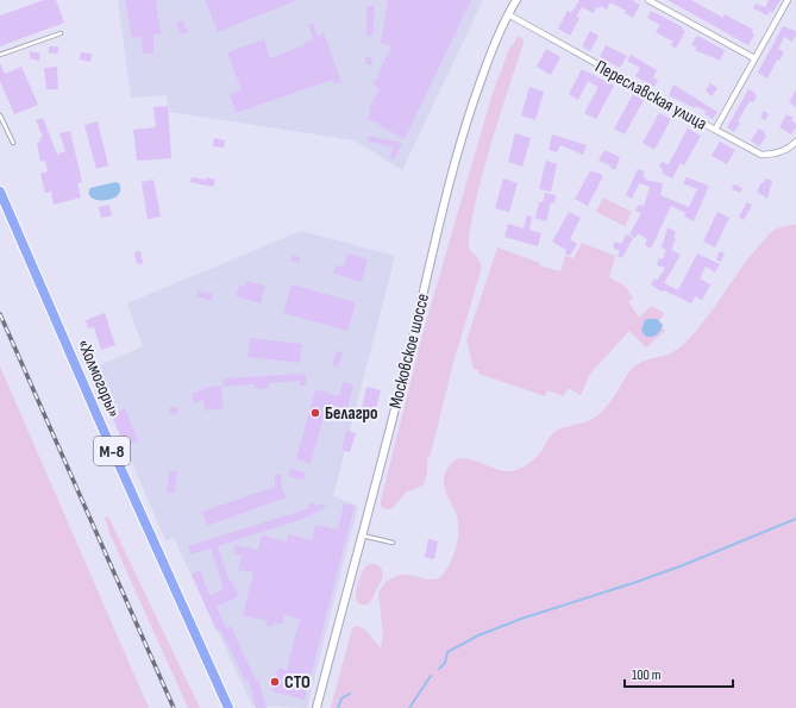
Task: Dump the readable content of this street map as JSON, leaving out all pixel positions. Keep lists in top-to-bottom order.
{
  "streets": {
    "highway": ["«Холмогоры»", "М-8"],
    "street": ["Переславская улица", "Московское шоссе"]
  },
  "crossings": [
    ["Переславская улица", "Московское шоссе"]
  ],
  "places": ["Белагро", "СТО"],
  "scale_bar": "100 m"
}
